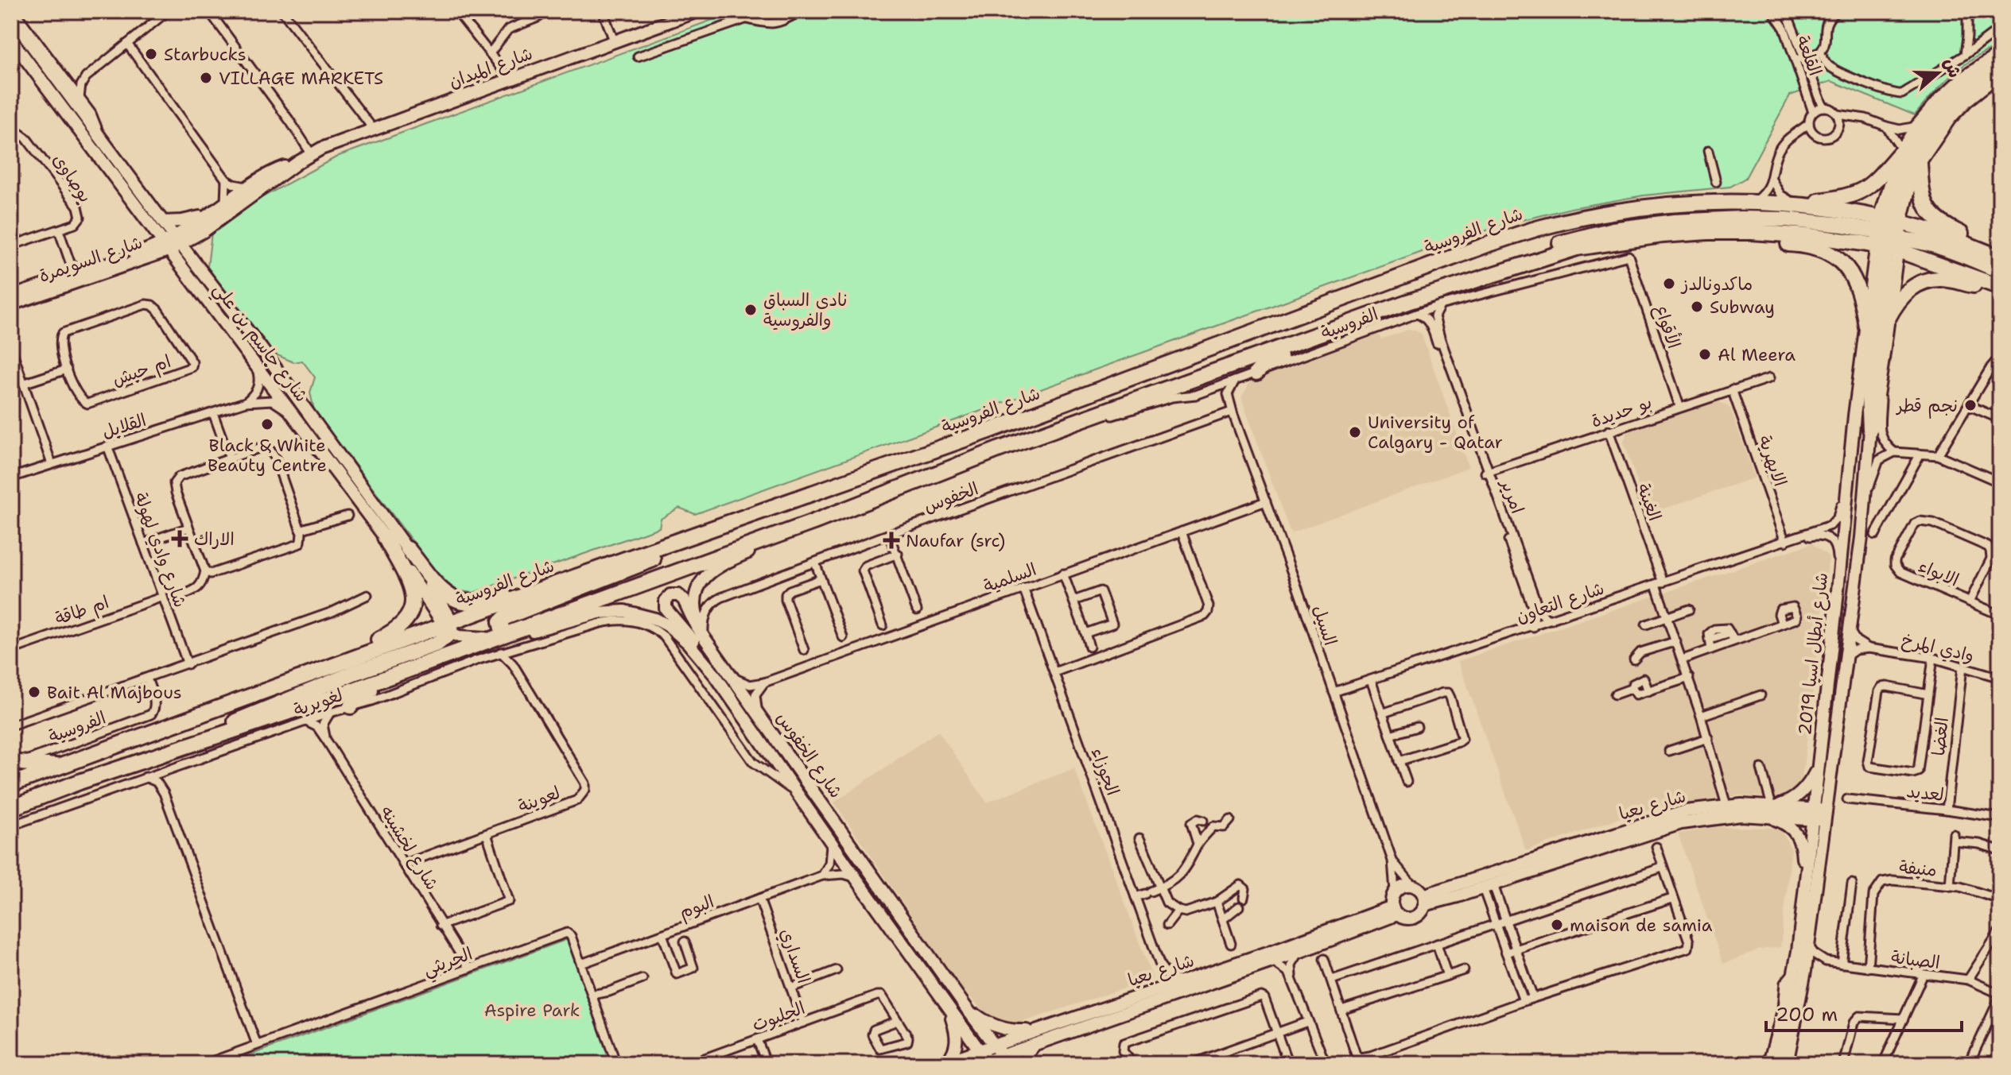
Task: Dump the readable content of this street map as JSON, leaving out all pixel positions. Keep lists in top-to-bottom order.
{
  "streets": {
    "highway": ["شارع الفروسية"],
    "street": [
      "القلعة",
      "شارع الميدان",
      "بوصاوى",
      "شارع السويمرة",
      "الفروسية",
      "الأقواع",
      "شارع جاسم بن علي",
      "ام حيش",
      "بو حديدة",
      "القلايل",
      "الابهرية",
      "امرير",
      "الخفوس",
      "الغينة",
      "شارع وادي لهولة",
      "الابواء",
      "السلمية",
      "شارع التعاون",
      "ام طاقة",
      "السيل",
      "وادي المرخ",
      "شارع أبطال اسيا 2019",
      "لغويرية",
      "الغضا",
      "شارع الخفوس",
      "الجوزاء",
      "لعديد",
      "لعوينة",
      "شارع بعيا",
      "شارع لخشينه",
      "منيفة",
      "البوم",
      "السداري",
      "الصبانة",
      "الحريثي",
      "الجلبوت"
    ]
  },
  "crossings": [
    ["شارع الميدان", "شارع السويمرة"],
    ["شارع الميدان", "شارع جاسم بن علي"],
    ["شارع الفروسية", "شارع جاسم بن علي"],
    ["شارع الفروسية", "امرير"],
    ["شارع الفروسية", "شارع أبطال اسيا 2019"],
    ["شارع الفروسية", "شارع الخفوس"],
    ["شارع السويمرة", "شارع جاسم بن علي"],
    ["الأقواع", "بو حديدة"],
    ["الأقواع", "امرير"],
    ["شارع جاسم بن علي", "القلايل"],
    ["بو حديدة", "الابهرية"],
    ["بو حديدة", "امرير"],
    ["بو حديدة", "الغينة"],
    ["القلايل", "شارع وادي لهولة"],
    ["الابهرية", "شارع التعاون"],
    ["امرير", "شارع التعاون"],
    ["الخفوس", "السيل"],
    ["الخفوس", "شارع الخفوس"],
    ["الغينة", "شارع التعاون"],
    ["الغينة", "شارع بعيا"],
    ["شارع وادي لهولة", "ام طاقة"],
    ["السلمية", "السيل"],
    ["السلمية", "شارع الخفوس"],
    ["السلمية", "الجوزاء"],
    ["شارع التعاون", "السيل"],
    ["شارع التعاون", "شارع أبطال اسيا 2019"],
    ["السيل", "شارع بعيا"],
    ["وادي المرخ", "الغضا"],
    ["شارع أبطال اسيا 2019", "شارع بعيا"],
    ["لغويرية", "لعوينة"],
    ["لغويرية", "شارع لخشينه"],
    ["الغضا", "لعديد"],
    ["شارع الخفوس", "شارع بعيا"],
    ["شارع الخفوس", "البوم"],
    ["لعوينة", "شارع لخشينه"],
    ["لعوينة", "الحريثي"],
    ["شارع لخشينه", "الحريثي"],
    ["منيفة", "الصبانة"],
    ["البوم", "السداري"],
    ["البوم", "الحريثي"],
    ["السداري", "الجلبوت"]
  ],
  "parks": ["Aspire Park"],
  "places": {
    "other": [
      "Starbucks",
      "VILLAGE MARKETS",
      "ماكدونالدز",
      "Subway",
      "نادي السباق والفروسية",
      "Al Meera",
      "نجم قطر",
      "Black & White Beauty Centre",
      "University of Calgary - Qatar",
      "Bait Al Majbous",
      "maison de samia"
    ],
    "health": ["الاراك", "Naufar (src)"]
  },
  "scale_bar": "200 m",
  "north": "right"
}
